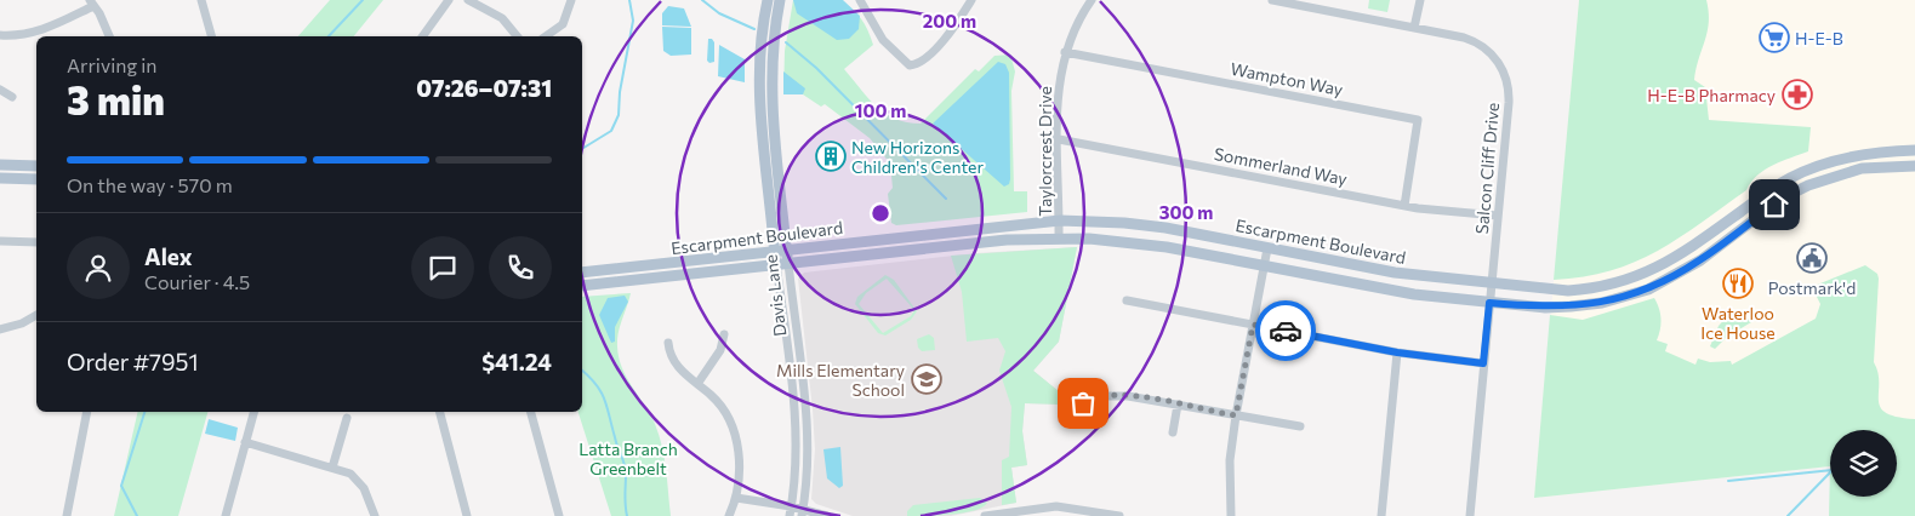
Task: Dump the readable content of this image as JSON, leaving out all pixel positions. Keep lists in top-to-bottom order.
{
  "streets": {
    "main road": ["Escarpment Boulevard", "Davis Lane"],
    "street": [
      "Wampton Way",
      "Taylorcrest Drive",
      "Sommerland Way",
      "Salcon Cliff Drive"
    ]
  },
  "crossings": [
    ["Wampton Way", "Taylorcrest Drive"],
    ["Wampton Way", "Sommerland Way"],
    ["Taylorcrest Drive", "Sommerland Way"],
    ["Taylorcrest Drive", "Escarpment Boulevard"],
    ["Sommerland Way", "Salcon Cliff Drive"],
    ["Salcon Cliff Drive", "Escarpment Boulevard"],
    ["Escarpment Boulevard", "Davis Lane"]
  ],
  "parks": ["Latta Branch Greenbelt"],
  "places": {
    "supermarket": ["H-E-B"],
    "pharmacy": ["H-E-B Pharmacy"],
    "building": ["New Horizons Children's Center"],
    "public building": ["Postmark'd"],
    "restaurant": ["Waterloo Ice House"],
    "school or university": ["Mills Elementary School"]
  },
  "page": {
    "heading": ["3 min", "Arriving in", "07:26–07:31"],
    "panel": [
      "Alex",
      "Courier · 4.5",
      "Order #7951",
      "$41.24"
    ],
    "bar": "On the way · 570 m"
  },
  "rings": ["200 m", "100 m", "300 m"]
}
